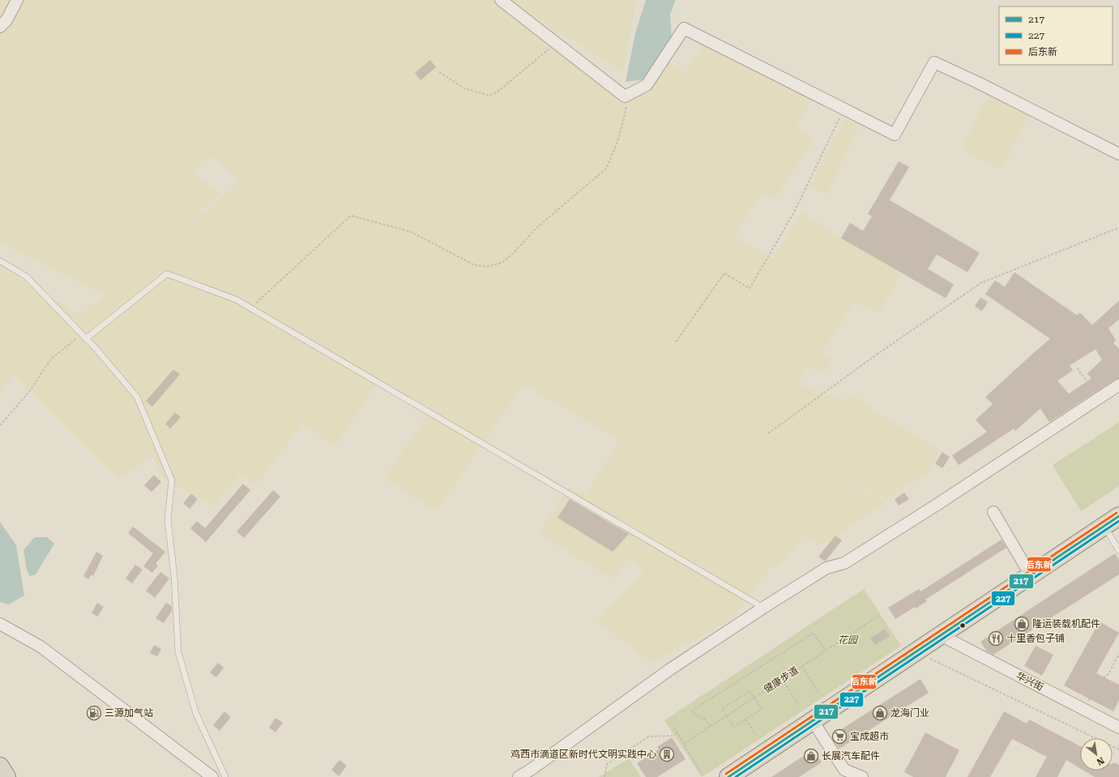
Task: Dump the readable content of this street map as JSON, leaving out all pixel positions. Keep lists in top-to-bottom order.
{
  "streets": {
    "street": ["华兴街"],
    "path": ["健康步道"]
  },
  "parks": ["花园"],
  "places": {
    "shop": ["隆运装载机配件", "龙海门业", "长展汽车配件"],
    "restaurant": ["十里香包子铺"],
    "fuel station": ["三源加气站"],
    "supermarket": ["宝成超市"],
    "building": ["鸡西市滴道区新时代文明实践中心"]
  },
  "lines": ["transit line 后东新", "transit line 217", "transit line 227"],
  "legend": ["217", "227", "后东新"],
  "north": "bottom right"
}
